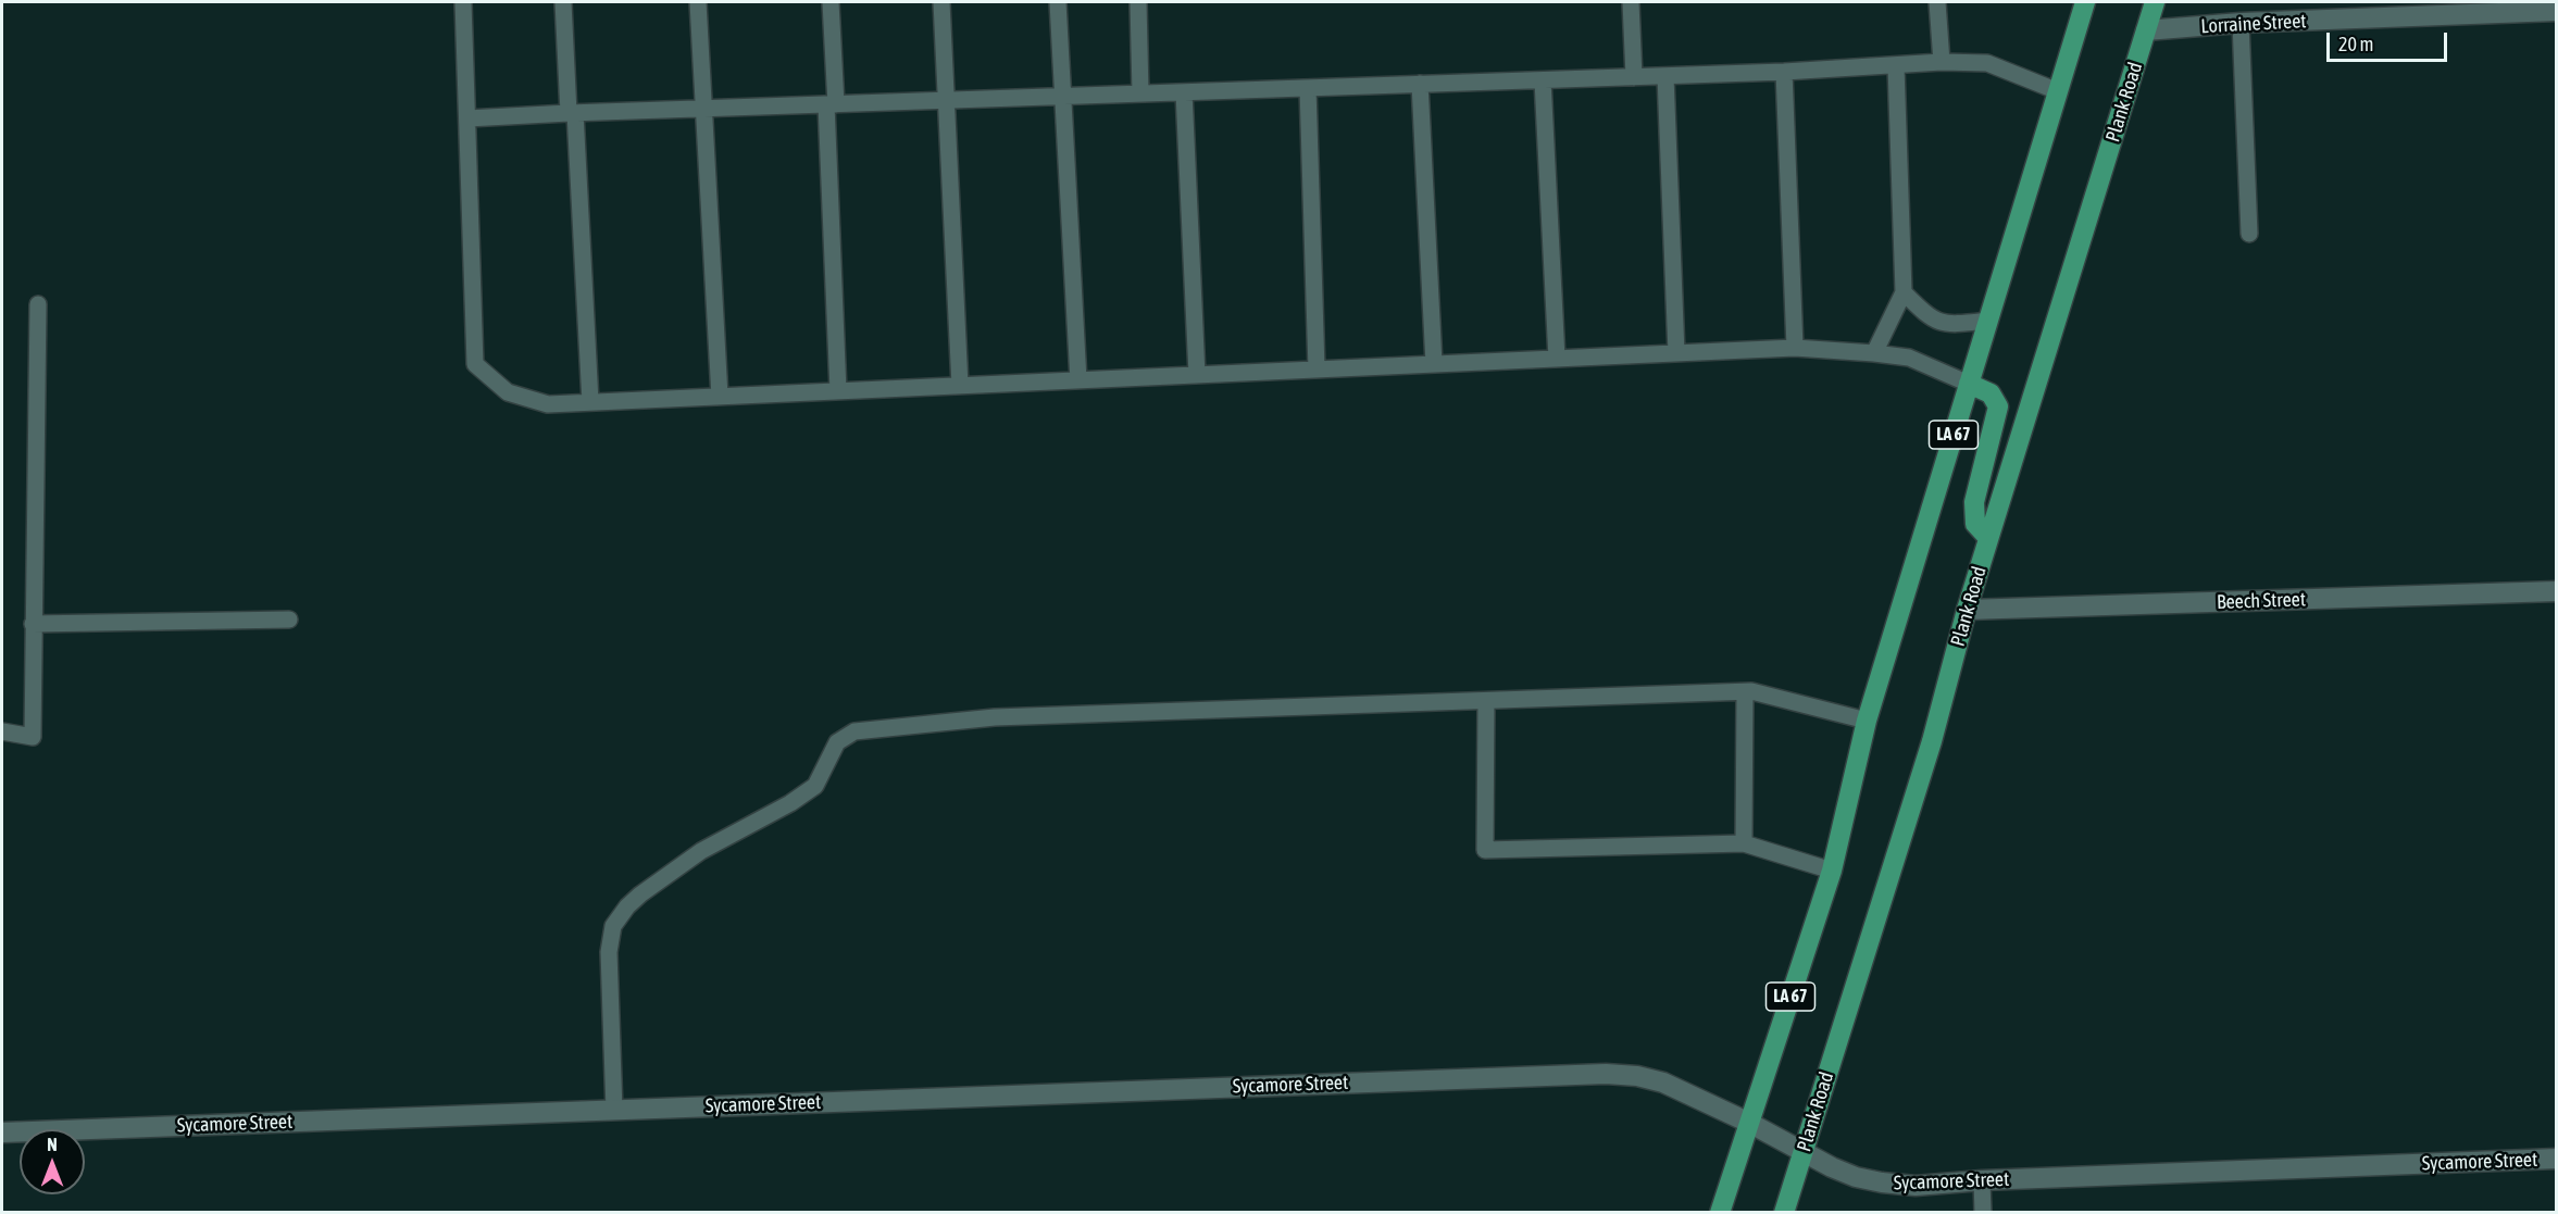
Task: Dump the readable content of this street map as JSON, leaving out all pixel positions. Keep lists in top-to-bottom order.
{
  "streets": {
    "main road": ["Plank Road", "LA 67"],
    "street": ["Lorraine Street", "Beech Street", "Sycamore Street"]
  },
  "crossings": [
    ["Lorraine Street", "Plank Road"],
    ["Plank Road", "Beech Street"],
    ["Plank Road", "Sycamore Street"],
    ["LA 67", "Sycamore Street"]
  ],
  "scale_bar": "20 m",
  "north": "top"
}
